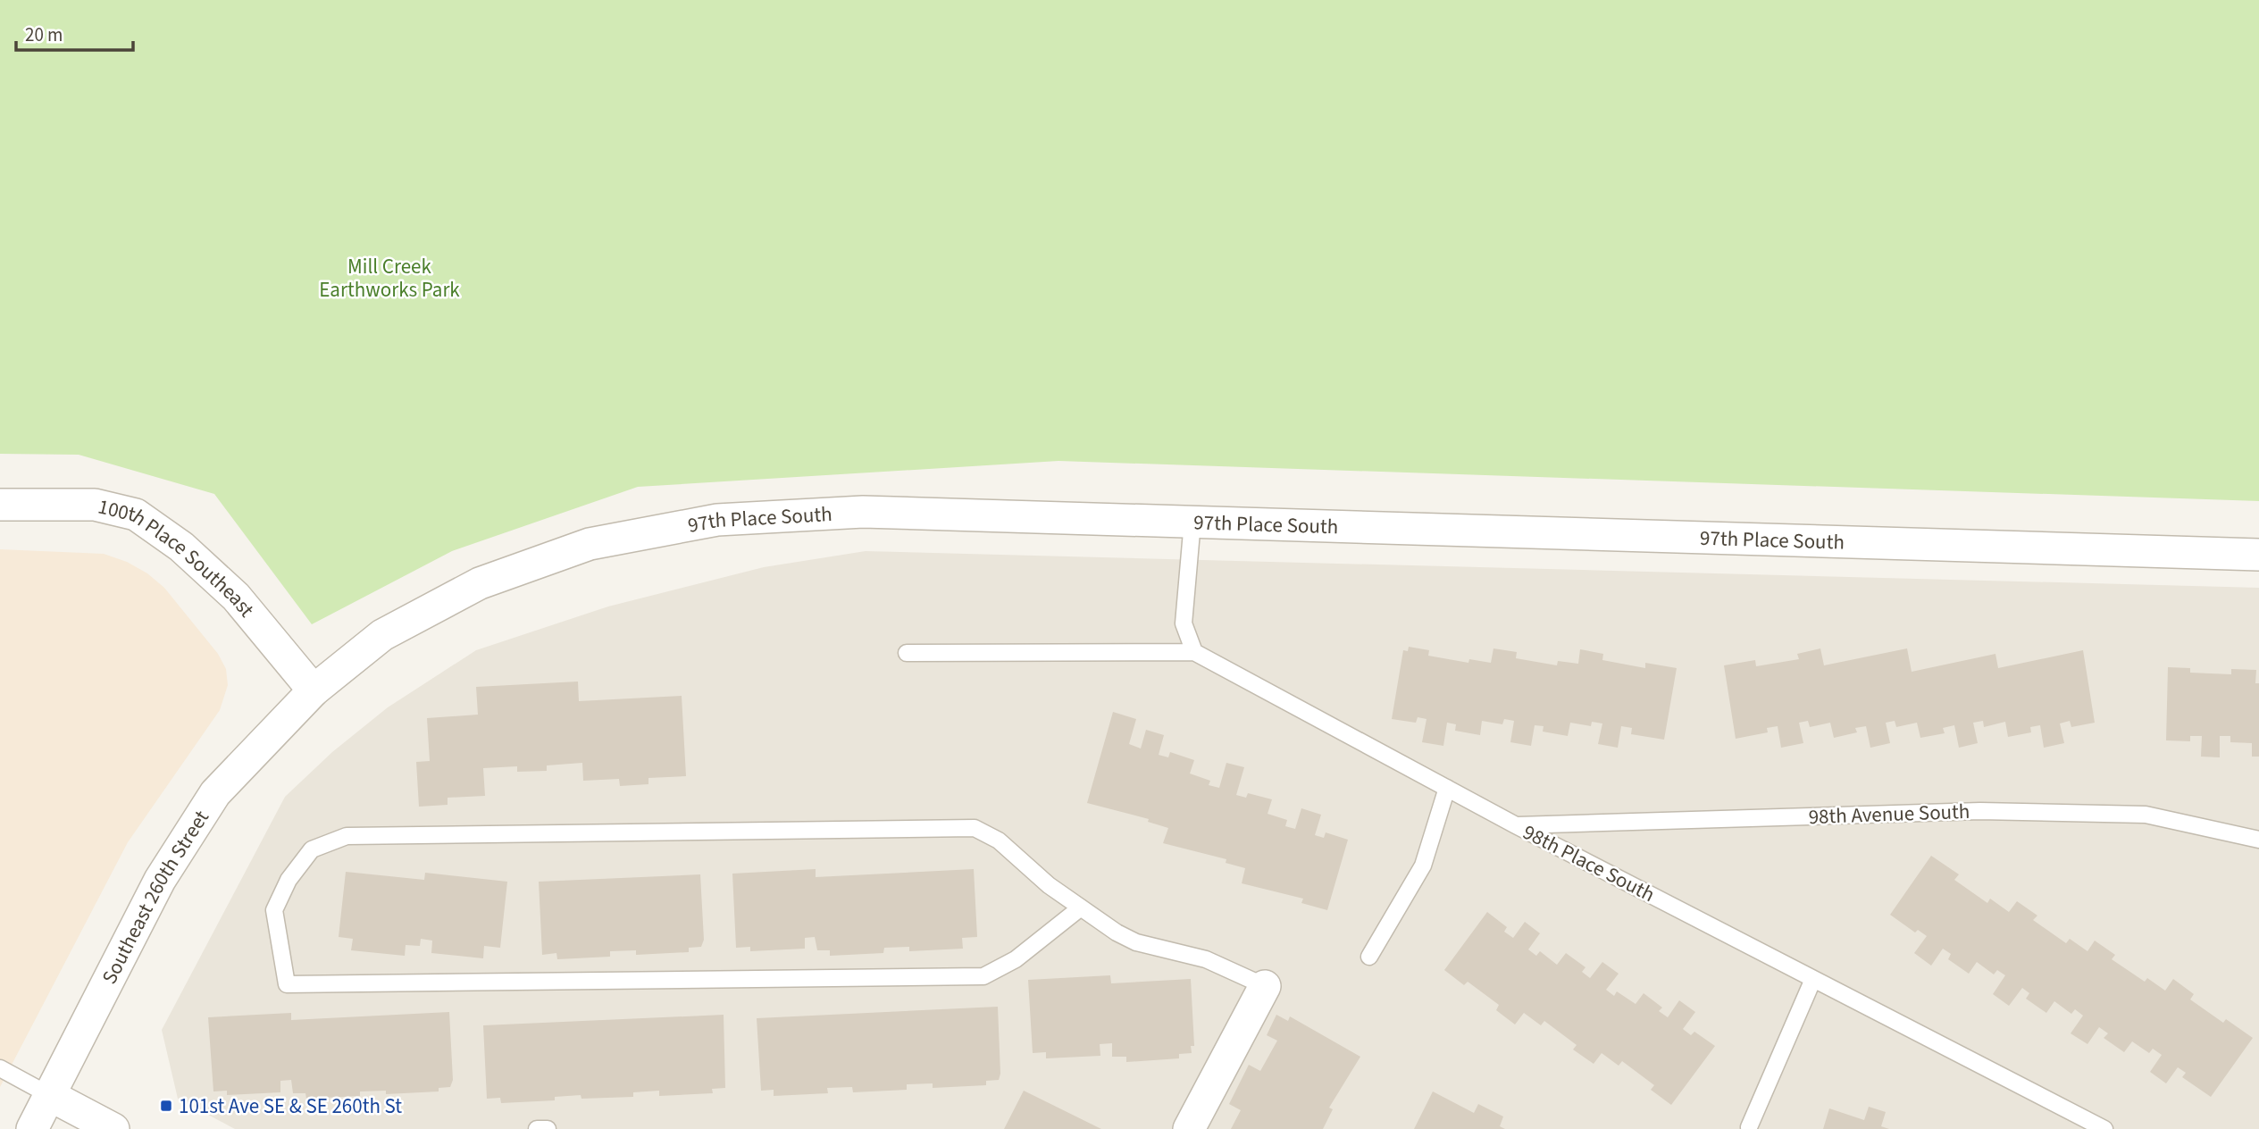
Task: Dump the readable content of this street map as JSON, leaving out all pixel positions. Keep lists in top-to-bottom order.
{
  "streets": {
    "street": ["97th Place South", "100th Place Southeast", "Southeast 260th Street"],
    "lane": ["98th Avenue South", "98th Place South"]
  },
  "crossings": [
    ["97th Place South", "100th Place Southeast"],
    ["97th Place South", "Southeast 260th Street"],
    ["100th Place Southeast", "Southeast 260th Street"],
    ["98th Avenue South", "98th Place South"]
  ],
  "parks": ["Mill Creek Earthworks Park"],
  "places": {
    "transit": ["101st Ave SE & SE 260th St"]
  },
  "scale_bar": "20 m"
}
